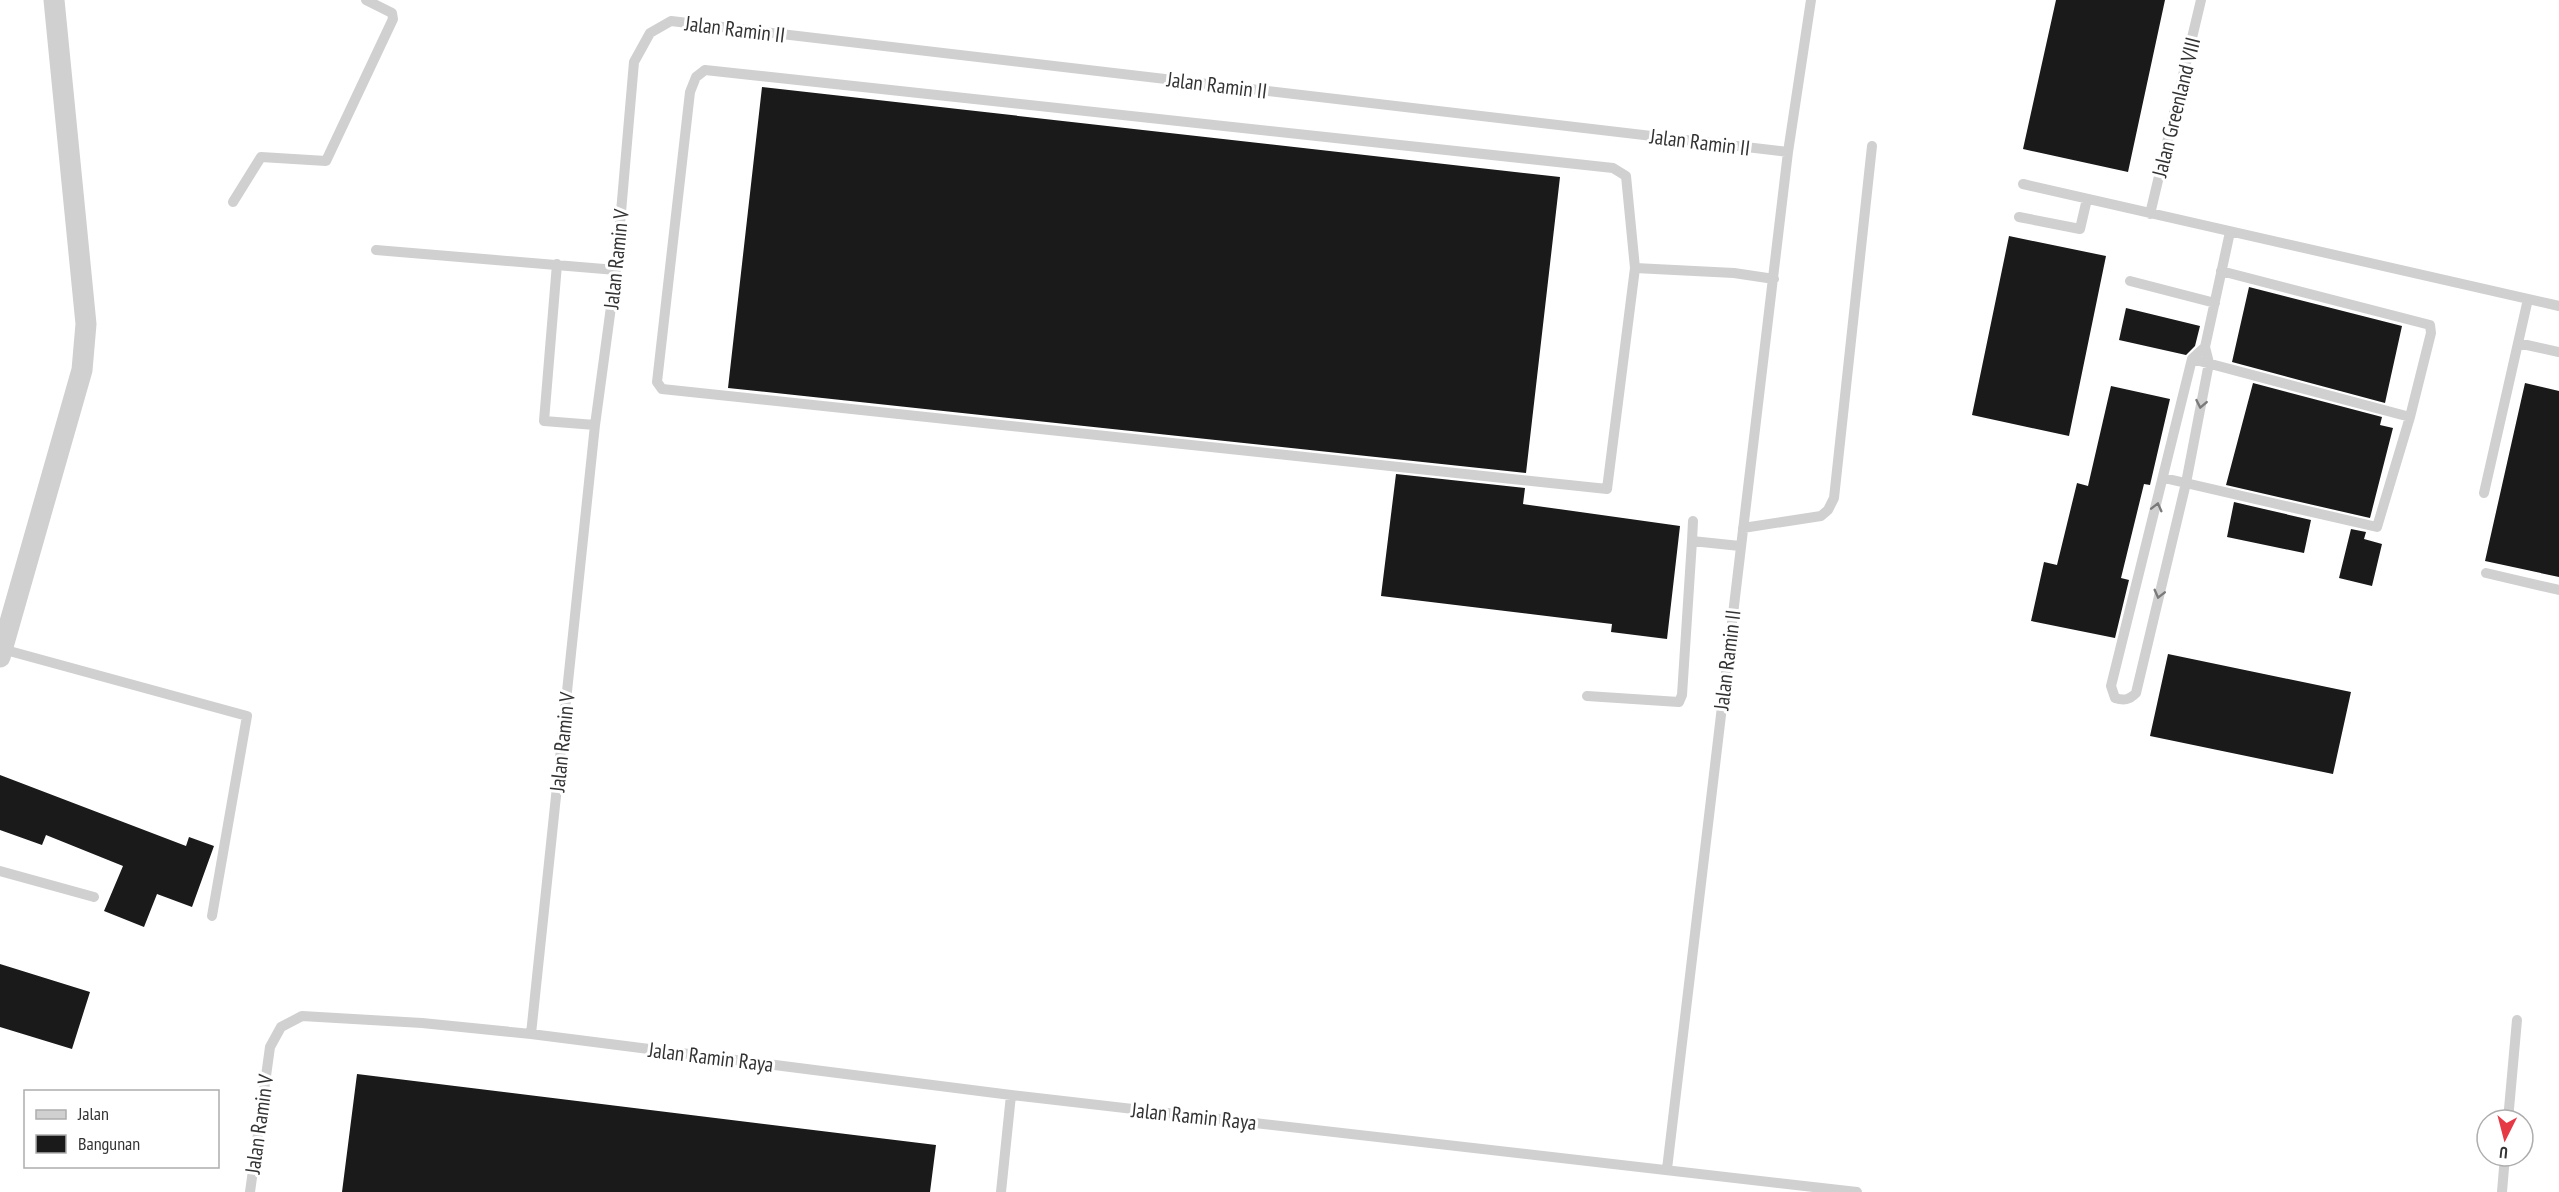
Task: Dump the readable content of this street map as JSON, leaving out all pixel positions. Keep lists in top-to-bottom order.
{
  "streets": {
    "lane": [
      "Jalan Ramin II",
      "Jalan Greenland VIII",
      "Jalan Ramin V",
      "Jalan Ramin Raya"
    ]
  },
  "crossings": [
    ["Jalan Ramin II", "Jalan Ramin V"],
    ["Jalan Ramin II", "Jalan Ramin Raya"],
    ["Jalan Ramin V", "Jalan Ramin Raya"]
  ],
  "legend": ["Jalan", "Bangunan"],
  "north": "bottom"
}
